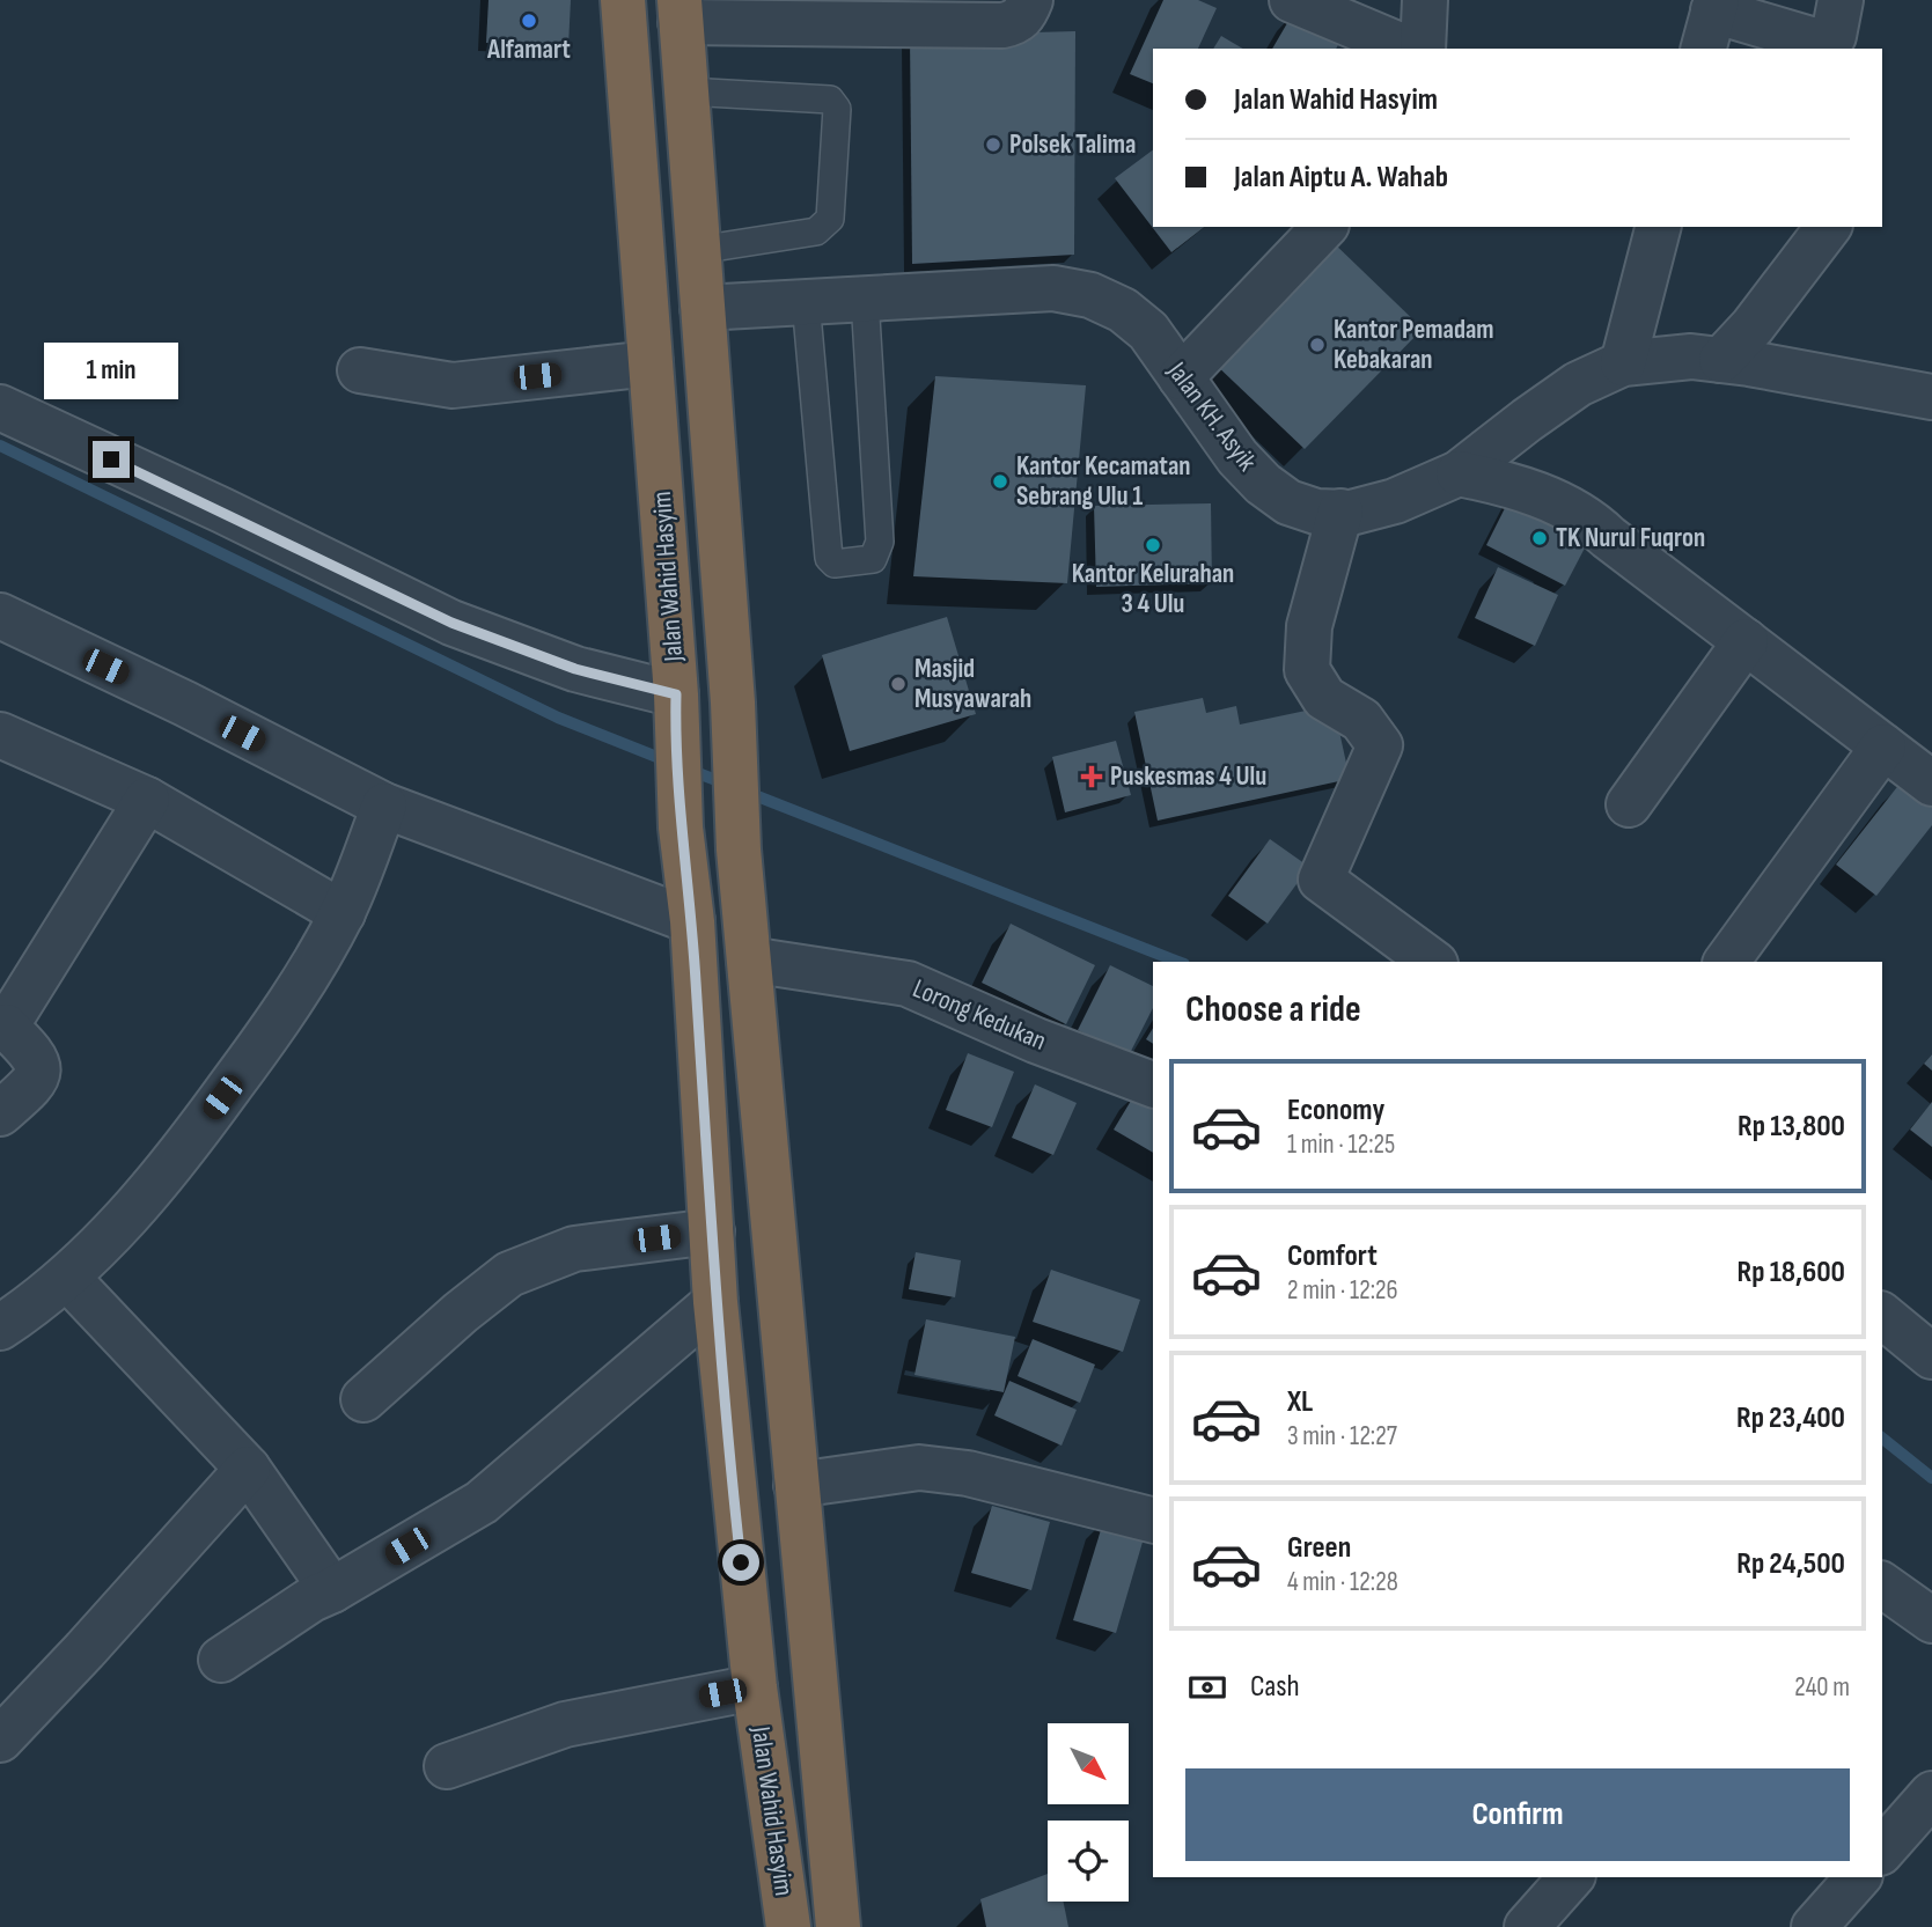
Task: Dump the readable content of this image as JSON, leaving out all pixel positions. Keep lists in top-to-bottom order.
{
  "streets": {
    "highway": ["Jalan Wahid Hasyim"],
    "street": ["Jalan KH. Asyik", "Lorong Kedukan"]
  },
  "crossings": [
    ["Jalan KH. Asyik", "Jalan Wahid Hasyim"],
    ["Jalan Wahid Hasyim", "Lorong Kedukan"]
  ],
  "places": {
    "other": [
      "Alfamart",
      "Polsek Talima",
      "Kantor Pemadam Kebakaran",
      "Kantor Kecamatan Sebrang Ulu 1",
      "TK Nurul Fuqron",
      "Kantor Kelurahan 3 4 Ulu",
      "Masjid Musyawarah"
    ],
    "health": ["Puskesmas 4 Ulu"]
  },
  "north": "bottom right",
  "page": {
    "banner": ["Jalan Wahid Hasyim", "Jalan Aiptu A. Wahab"],
    "bubble": "1 min",
    "heading": "Choose a ride",
    "list": [
      {
        "name": "Economy",
        "note": "1 min · 12:25",
        "value": "Rp 13,800"
      },
      {
        "name": "Comfort",
        "note": "2 min · 12:26",
        "value": "Rp 18,600"
      },
      {
        "name": "XL",
        "note": "3 min · 12:27",
        "value": "Rp 23,400"
      },
      {
        "name": "Green",
        "note": "4 min · 12:28",
        "value": "Rp 24,500"
      }
    ],
    "pay": ["Cash", "240 m"],
    "buttons": "Confirm"
  }
}
